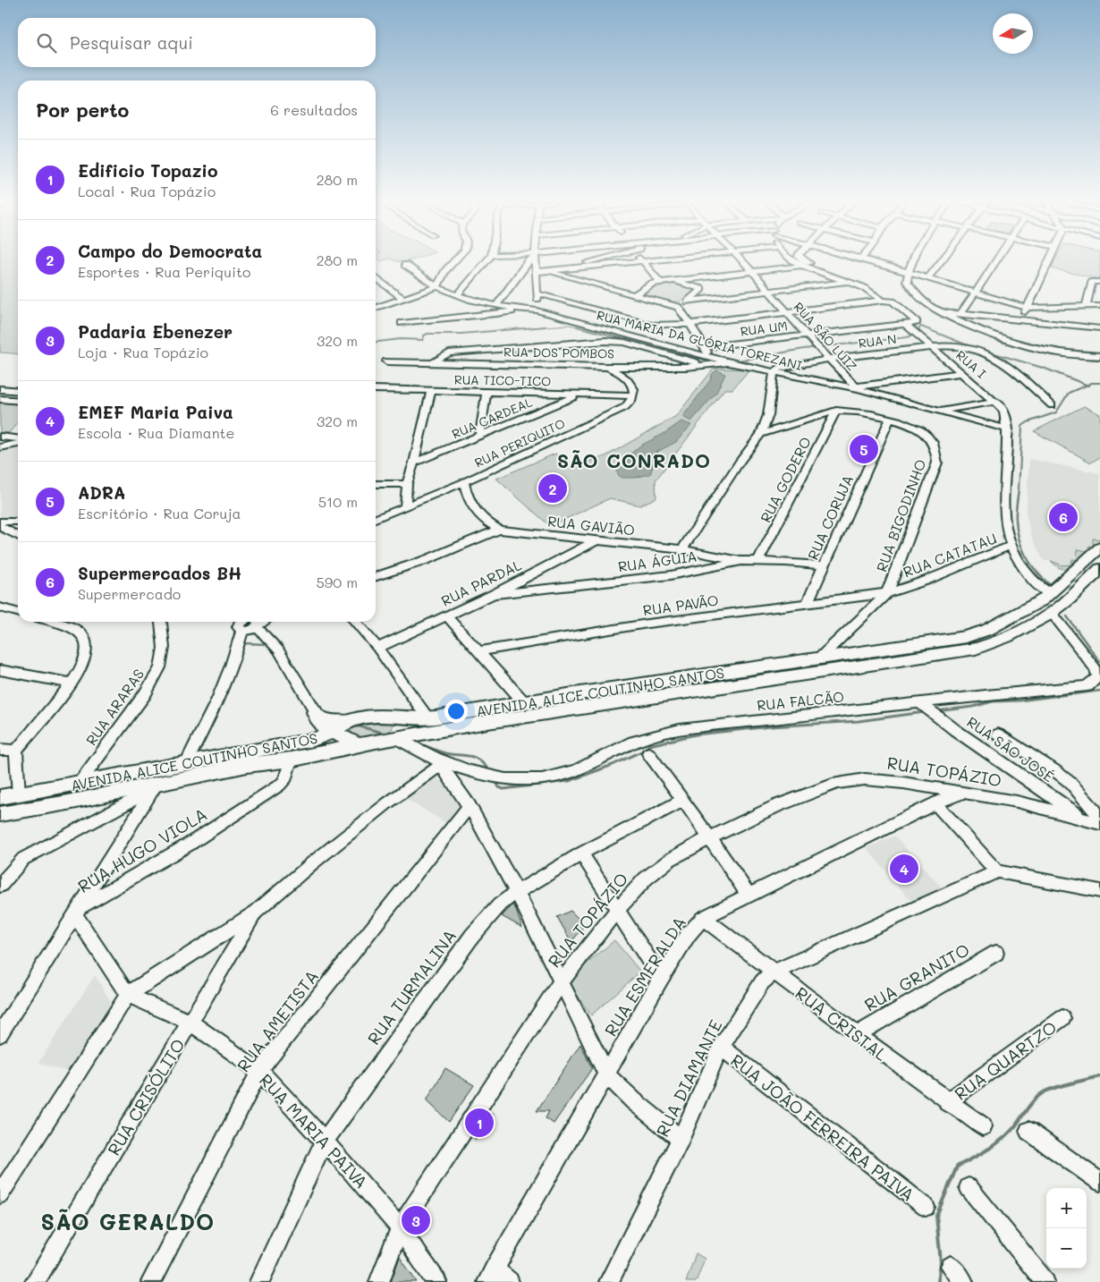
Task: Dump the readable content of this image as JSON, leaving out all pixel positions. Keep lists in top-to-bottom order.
{
  "streets": {
    "main road": ["AVENIDA ALICE COUTINHO SANTOS"],
    "street": [
      "RUA UM",
      "RUA SÃO LUIZ",
      "RUA MARIA DA GLÓRIA TOREZANI",
      "RUA N",
      "RUA DOS POMBOS",
      "RUA I",
      "RUA TICO-TICO",
      "RUA CARDEAL",
      "RUA PERIQUITO",
      "RUA GODERO",
      "RUA BIGODINHO",
      "RUA CORUJA",
      "RUA GAVIÃO",
      "RUA CATATAU",
      "RUA ÁGUIA",
      "RUA PARDAL",
      "RUA PAVÃO",
      "RUA FALCÃO",
      "RUA ARARAS",
      "RUA SÃO JOSÉ",
      "RUA TOPÁZIO",
      "RUA HUGO VIOLA",
      "RUA ESMERALDA",
      "RUA GRANITO",
      "RUA TURMALINA",
      "RUA AMETISTA",
      "RUA CRISTAL",
      "RUA QUARTZO",
      "RUA DIAMANTE",
      "RUA CRISÓLITO",
      "RUA JOÃO FERREIRA PAIVA",
      "RUA MARIA PAIVA"
    ]
  },
  "crossings": [
    ["RUA UM", "RUA SÃO LUIZ"],
    ["RUA UM", "RUA I"],
    ["RUA SÃO LUIZ", "RUA MARIA DA GLÓRIA TOREZANI"],
    ["RUA SÃO LUIZ", "RUA N"],
    ["RUA MARIA DA GLÓRIA TOREZANI", "RUA N"],
    ["RUA MARIA DA GLÓRIA TOREZANI", "RUA DOS POMBOS"],
    ["RUA MARIA DA GLÓRIA TOREZANI", "RUA I"],
    ["RUA N", "RUA I"],
    ["RUA I", "RUA CATATAU"],
    ["RUA I", "AVENIDA ALICE COUTINHO SANTOS"],
    ["RUA TICO-TICO", "RUA CARDEAL"],
    ["RUA TICO-TICO", "RUA PERIQUITO"],
    ["RUA PERIQUITO", "RUA GAVIÃO"],
    ["RUA GODERO", "RUA BIGODINHO"],
    ["RUA GODERO", "RUA ÁGUIA"],
    ["RUA BIGODINHO", "RUA CORUJA"],
    ["RUA BIGODINHO", "RUA CATATAU"],
    ["RUA BIGODINHO", "RUA PAVÃO"],
    ["RUA CORUJA", "RUA ÁGUIA"],
    ["RUA CORUJA", "RUA PAVÃO"],
    ["RUA GAVIÃO", "RUA ÁGUIA"],
    ["RUA GAVIÃO", "RUA PARDAL"],
    ["RUA CATATAU", "RUA PAVÃO"],
    ["RUA CATATAU", "AVENIDA ALICE COUTINHO SANTOS"],
    ["RUA ÁGUIA", "RUA PARDAL"],
    ["AVENIDA ALICE COUTINHO SANTOS", "RUA FALCÃO"],
    ["AVENIDA ALICE COUTINHO SANTOS", "RUA ARARAS"],
    ["AVENIDA ALICE COUTINHO SANTOS", "RUA HUGO VIOLA"],
    ["RUA FALCÃO", "RUA SÃO JOSÉ"],
    ["RUA SÃO JOSÉ", "RUA TOPÁZIO"],
    ["RUA TOPÁZIO", "RUA ESMERALDA"],
    ["RUA TOPÁZIO", "RUA MARIA PAIVA"],
    ["RUA ESMERALDA", "RUA CRISTAL"],
    ["RUA GRANITO", "RUA CRISTAL"],
    ["RUA TURMALINA", "RUA MARIA PAIVA"],
    ["RUA AMETISTA", "RUA MARIA PAIVA"],
    ["RUA CRISTAL", "RUA QUARTZO"],
    ["RUA CRISTAL", "RUA DIAMANTE"],
    ["RUA DIAMANTE", "RUA JOÃO FERREIRA PAIVA"],
    ["RUA CRISÓLITO", "RUA MARIA PAIVA"]
  ],
  "districts": ["SÃO CONRADO", "SÃO GERALDO"],
  "north": "left",
  "page": {
    "search": "Pesquisar aqui",
    "heading": ["Por perto", "6 resultados"],
    "list": [
      {
        "mark": "1",
        "name": "Edificio Topazio",
        "note": "Local · Rua Topázio",
        "value": "280 m"
      },
      {
        "mark": "2",
        "name": "Campo do Democrata",
        "note": "Esportes · Rua Periquito",
        "value": "280 m"
      },
      {
        "mark": "3",
        "name": "Padaria Ebenezer",
        "note": "Loja · Rua Topázio",
        "value": "320 m"
      },
      {
        "mark": "4",
        "name": "EMEF Maria Paiva",
        "note": "Escola · Rua Diamante",
        "value": "320 m"
      },
      {
        "mark": "5",
        "name": "ADRA",
        "note": "Escritório · Rua Coruja",
        "value": "510 m"
      },
      {
        "mark": "6",
        "name": "Supermercados BH",
        "note": "Supermercado",
        "value": "590 m"
      }
    ],
    "pins": [
      "5",
      "2",
      "6",
      "4",
      "1",
      "3"
    ],
    "map_buttons": ["+", "−"]
  }
}
